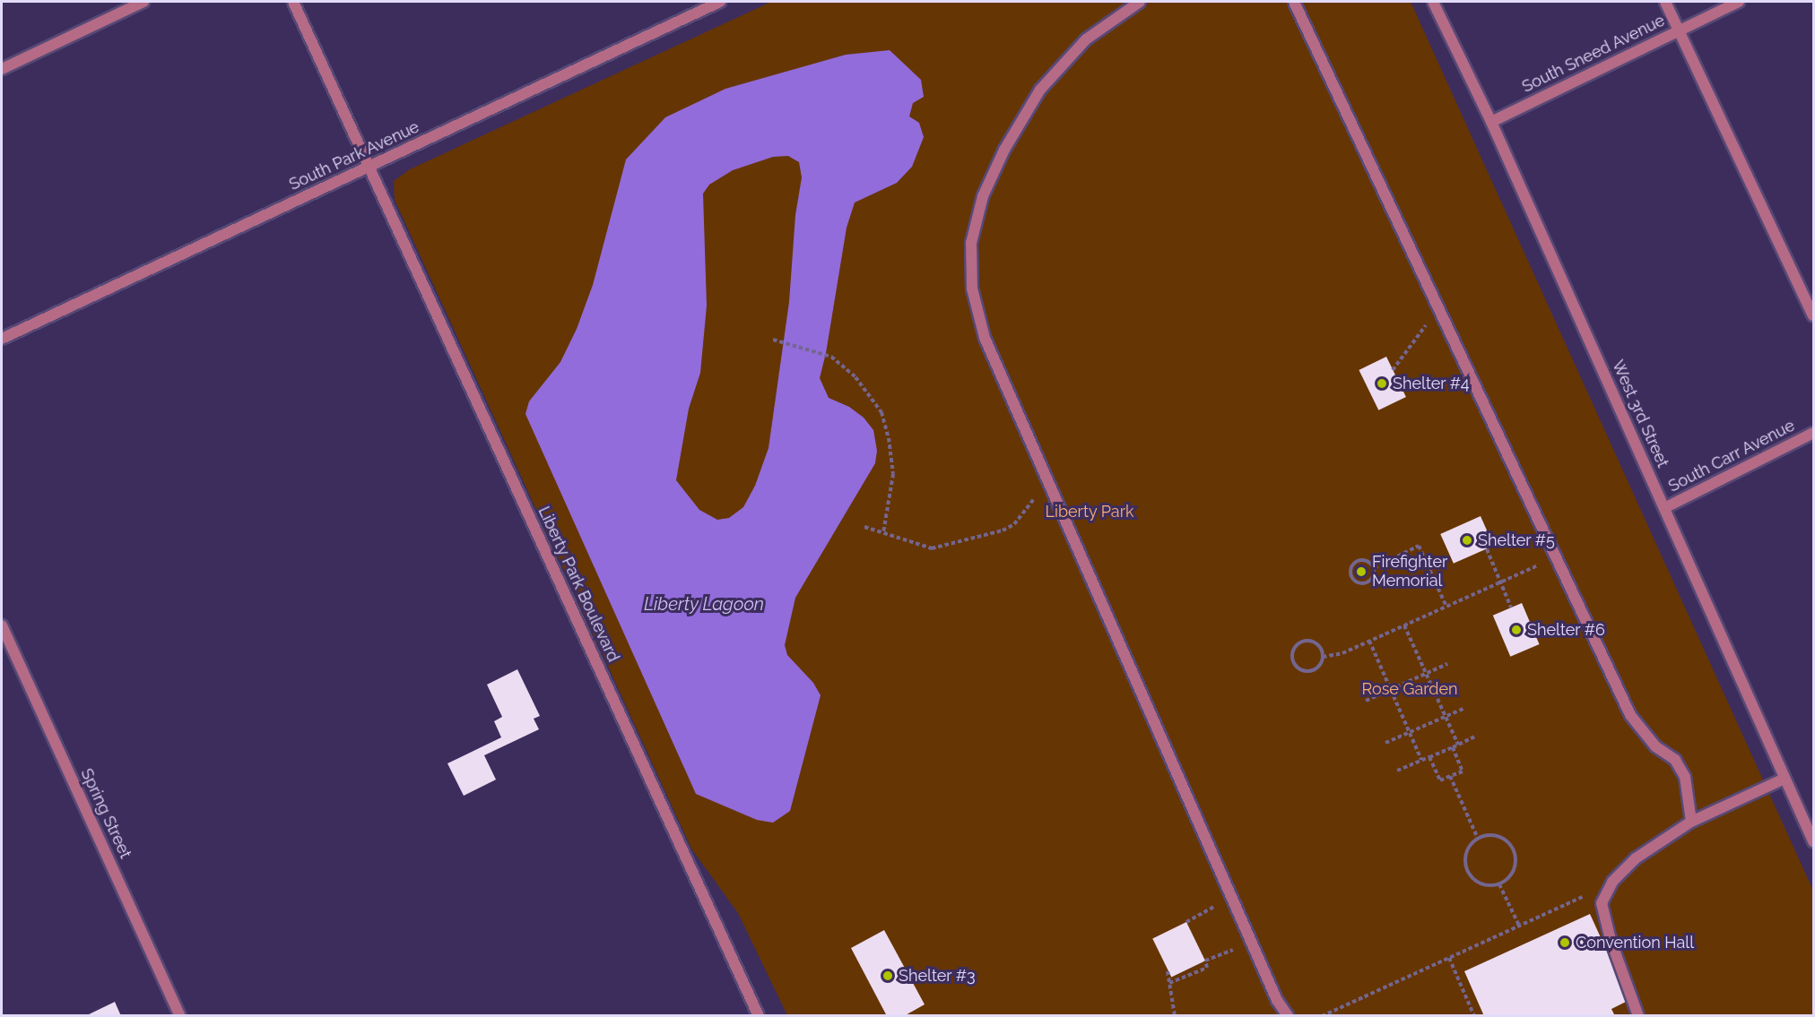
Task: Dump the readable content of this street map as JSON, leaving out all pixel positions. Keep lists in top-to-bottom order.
{
  "streets": {
    "street": [
      "South Sneed Avenue",
      "South Park Avenue",
      "West 3rd Street",
      "South Carr Avenue",
      "Liberty Park Boulevard",
      "Spring Street"
    ]
  },
  "crossings": [
    ["South Sneed Avenue", "West 3rd Street"],
    ["South Park Avenue", "Liberty Park Boulevard"],
    ["West 3rd Street", "South Carr Avenue"]
  ],
  "water": ["Liberty Lagoon"],
  "parks": ["Liberty Park", "Rose Garden"],
  "places": [
    "Shelter #4",
    "Shelter #5",
    "Firefighter Memorial",
    "Shelter #6",
    "Convention Hall",
    "Shelter #3"
  ]
}
